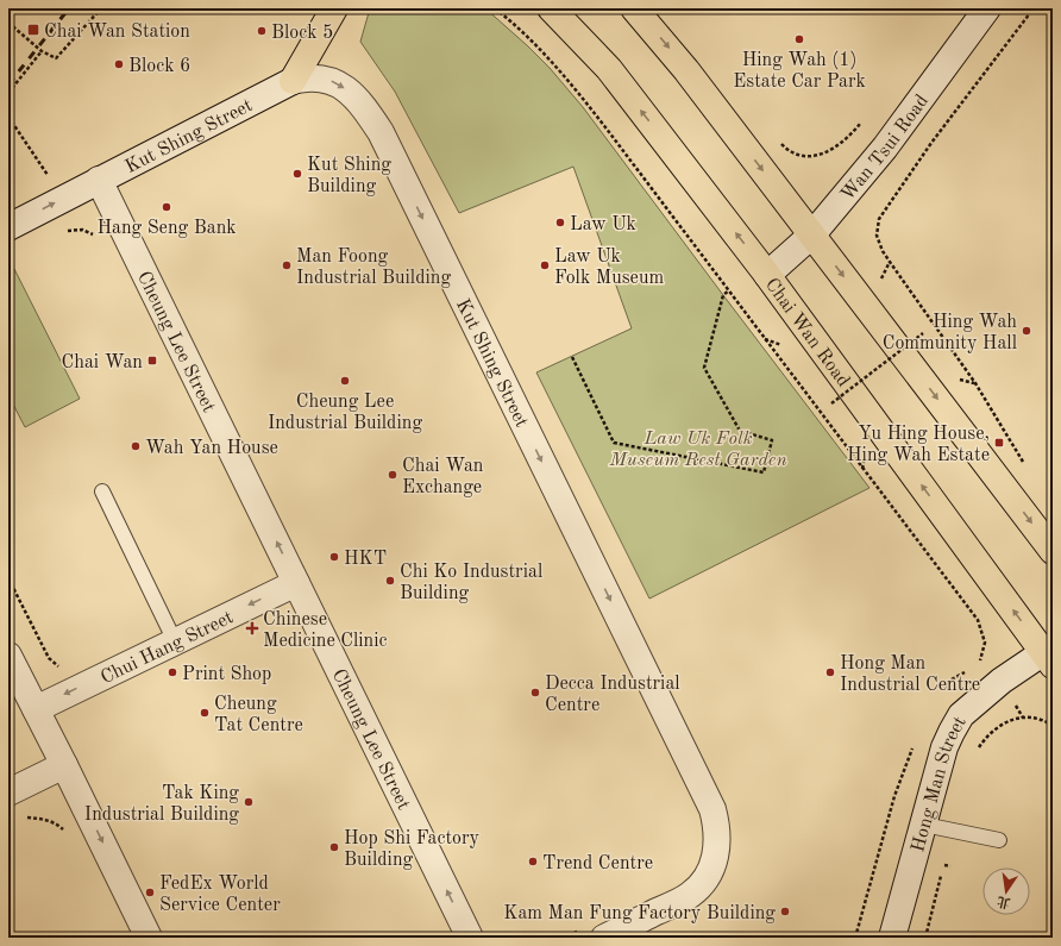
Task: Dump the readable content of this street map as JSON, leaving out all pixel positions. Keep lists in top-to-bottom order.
{
  "streets": {
    "main road": ["Chai Wan Road"],
    "street": [
      "Kut Shing Street",
      "Wan Tsui Road",
      "Cheung Lee Street",
      "Chui Hang Street",
      "Hong Man Street"
    ]
  },
  "crossings": [
    ["Kut Shing Street", "Cheung Lee Street"],
    ["Wan Tsui Road", "Chai Wan Road"],
    ["Chai Wan Road", "Hong Man Street"],
    ["Cheung Lee Street", "Chui Hang Street"]
  ],
  "one_way": ["Cheung Lee Street", "Chui Hang Street"],
  "parks": ["Law Uk Folk Museum Rest Garden"],
  "places": {
    "transit": ["Chai Wan Station", "Chai Wan", "Yu Hing House, Hing Wah Estate"],
    "other": [
      "Block 5",
      "Hing Wah (1) Estate Car Park",
      "Block 6",
      "Kut Shing Building",
      "Hang Seng Bank",
      "Law Uk",
      "Man Foong Industrial Building",
      "Law Uk Folk Museum",
      "Hing Wah Community Hall",
      "Cheung Lee Industrial Building",
      "Wah Yan House",
      "Chai Wan Exchange",
      "HKT",
      "Chi Ko Industrial Building",
      "Print Shop",
      "Hong Man Industrial Centre",
      "Decca Industrial Centre",
      "Cheung Tat Centre",
      "Tak King Industrial Building",
      "Hop Shi Factory Building",
      "Trend Centre",
      "FedEx World Service Center",
      "Kam Man Fung Factory Building"
    ],
    "health": ["Chinese Medicine Clinic"]
  },
  "north": "bottom"
}
